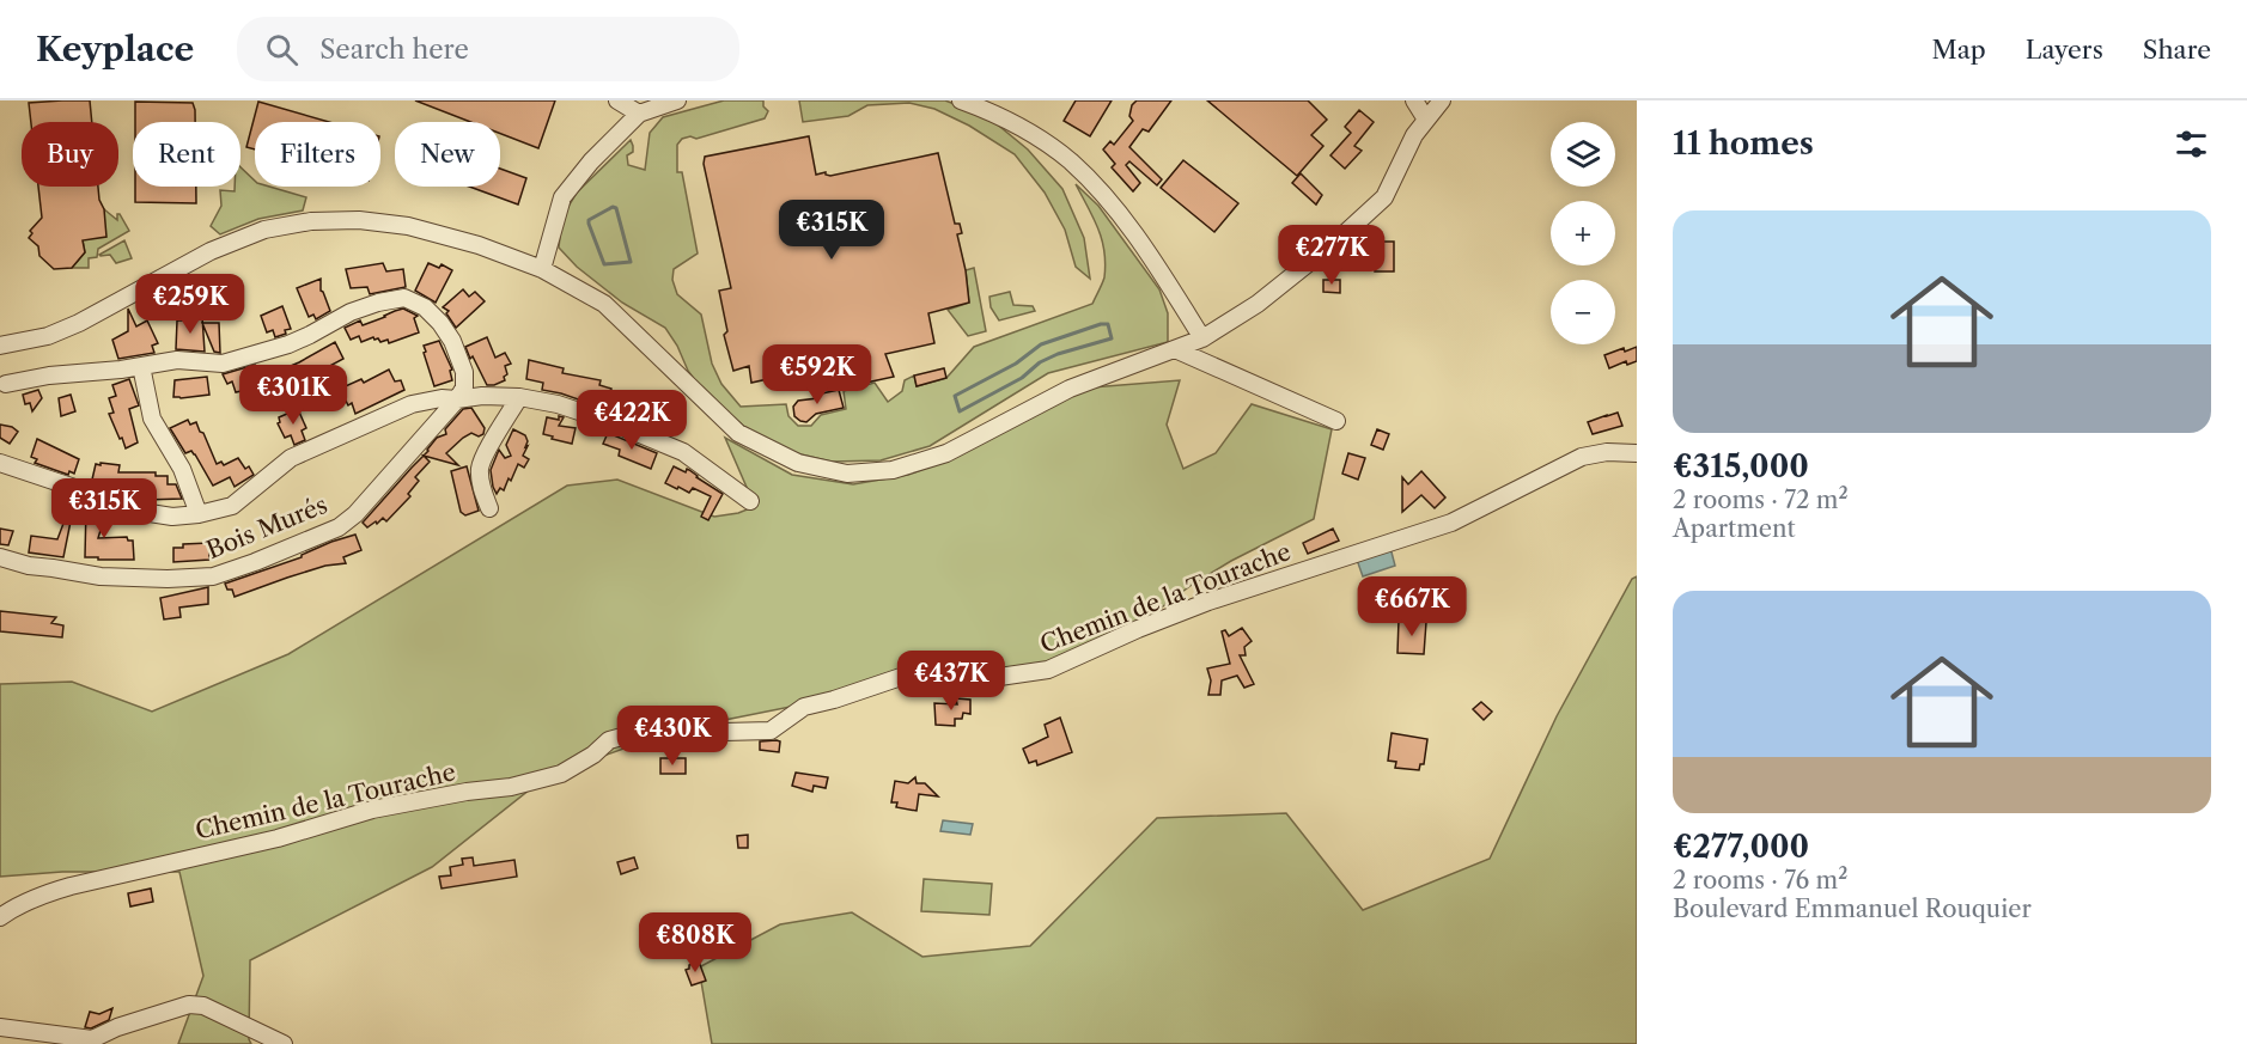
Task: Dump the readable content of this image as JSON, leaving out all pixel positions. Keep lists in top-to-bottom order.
{
  "streets": {
    "street": ["Bois Murés", "Chemin de la Tourache"]
  },
  "page": {
    "header": "Keyplace",
    "search": "Search here",
    "nav": ["Map", "Layers", "Share"],
    "heading": "11 homes",
    "map_buttons": ["+", "−"],
    "chip": [
      "Buy",
      "Rent",
      "Filters",
      "New"
    ],
    "list": [
      {
        "name": "€315,000",
        "note": "2 rooms · 72 m² · Apartment"
      },
      {
        "name": "€277,000",
        "note": "2 rooms · 76 m² · Boulevard Emmanuel Rouquier"
      }
    ],
    "price": [
      "€315K",
      "€277K",
      "€259K",
      "€592K",
      "€301K",
      "€422K",
      "€315K",
      "€667K",
      "€437K",
      "€430K",
      "€808K"
    ]
  }
}
